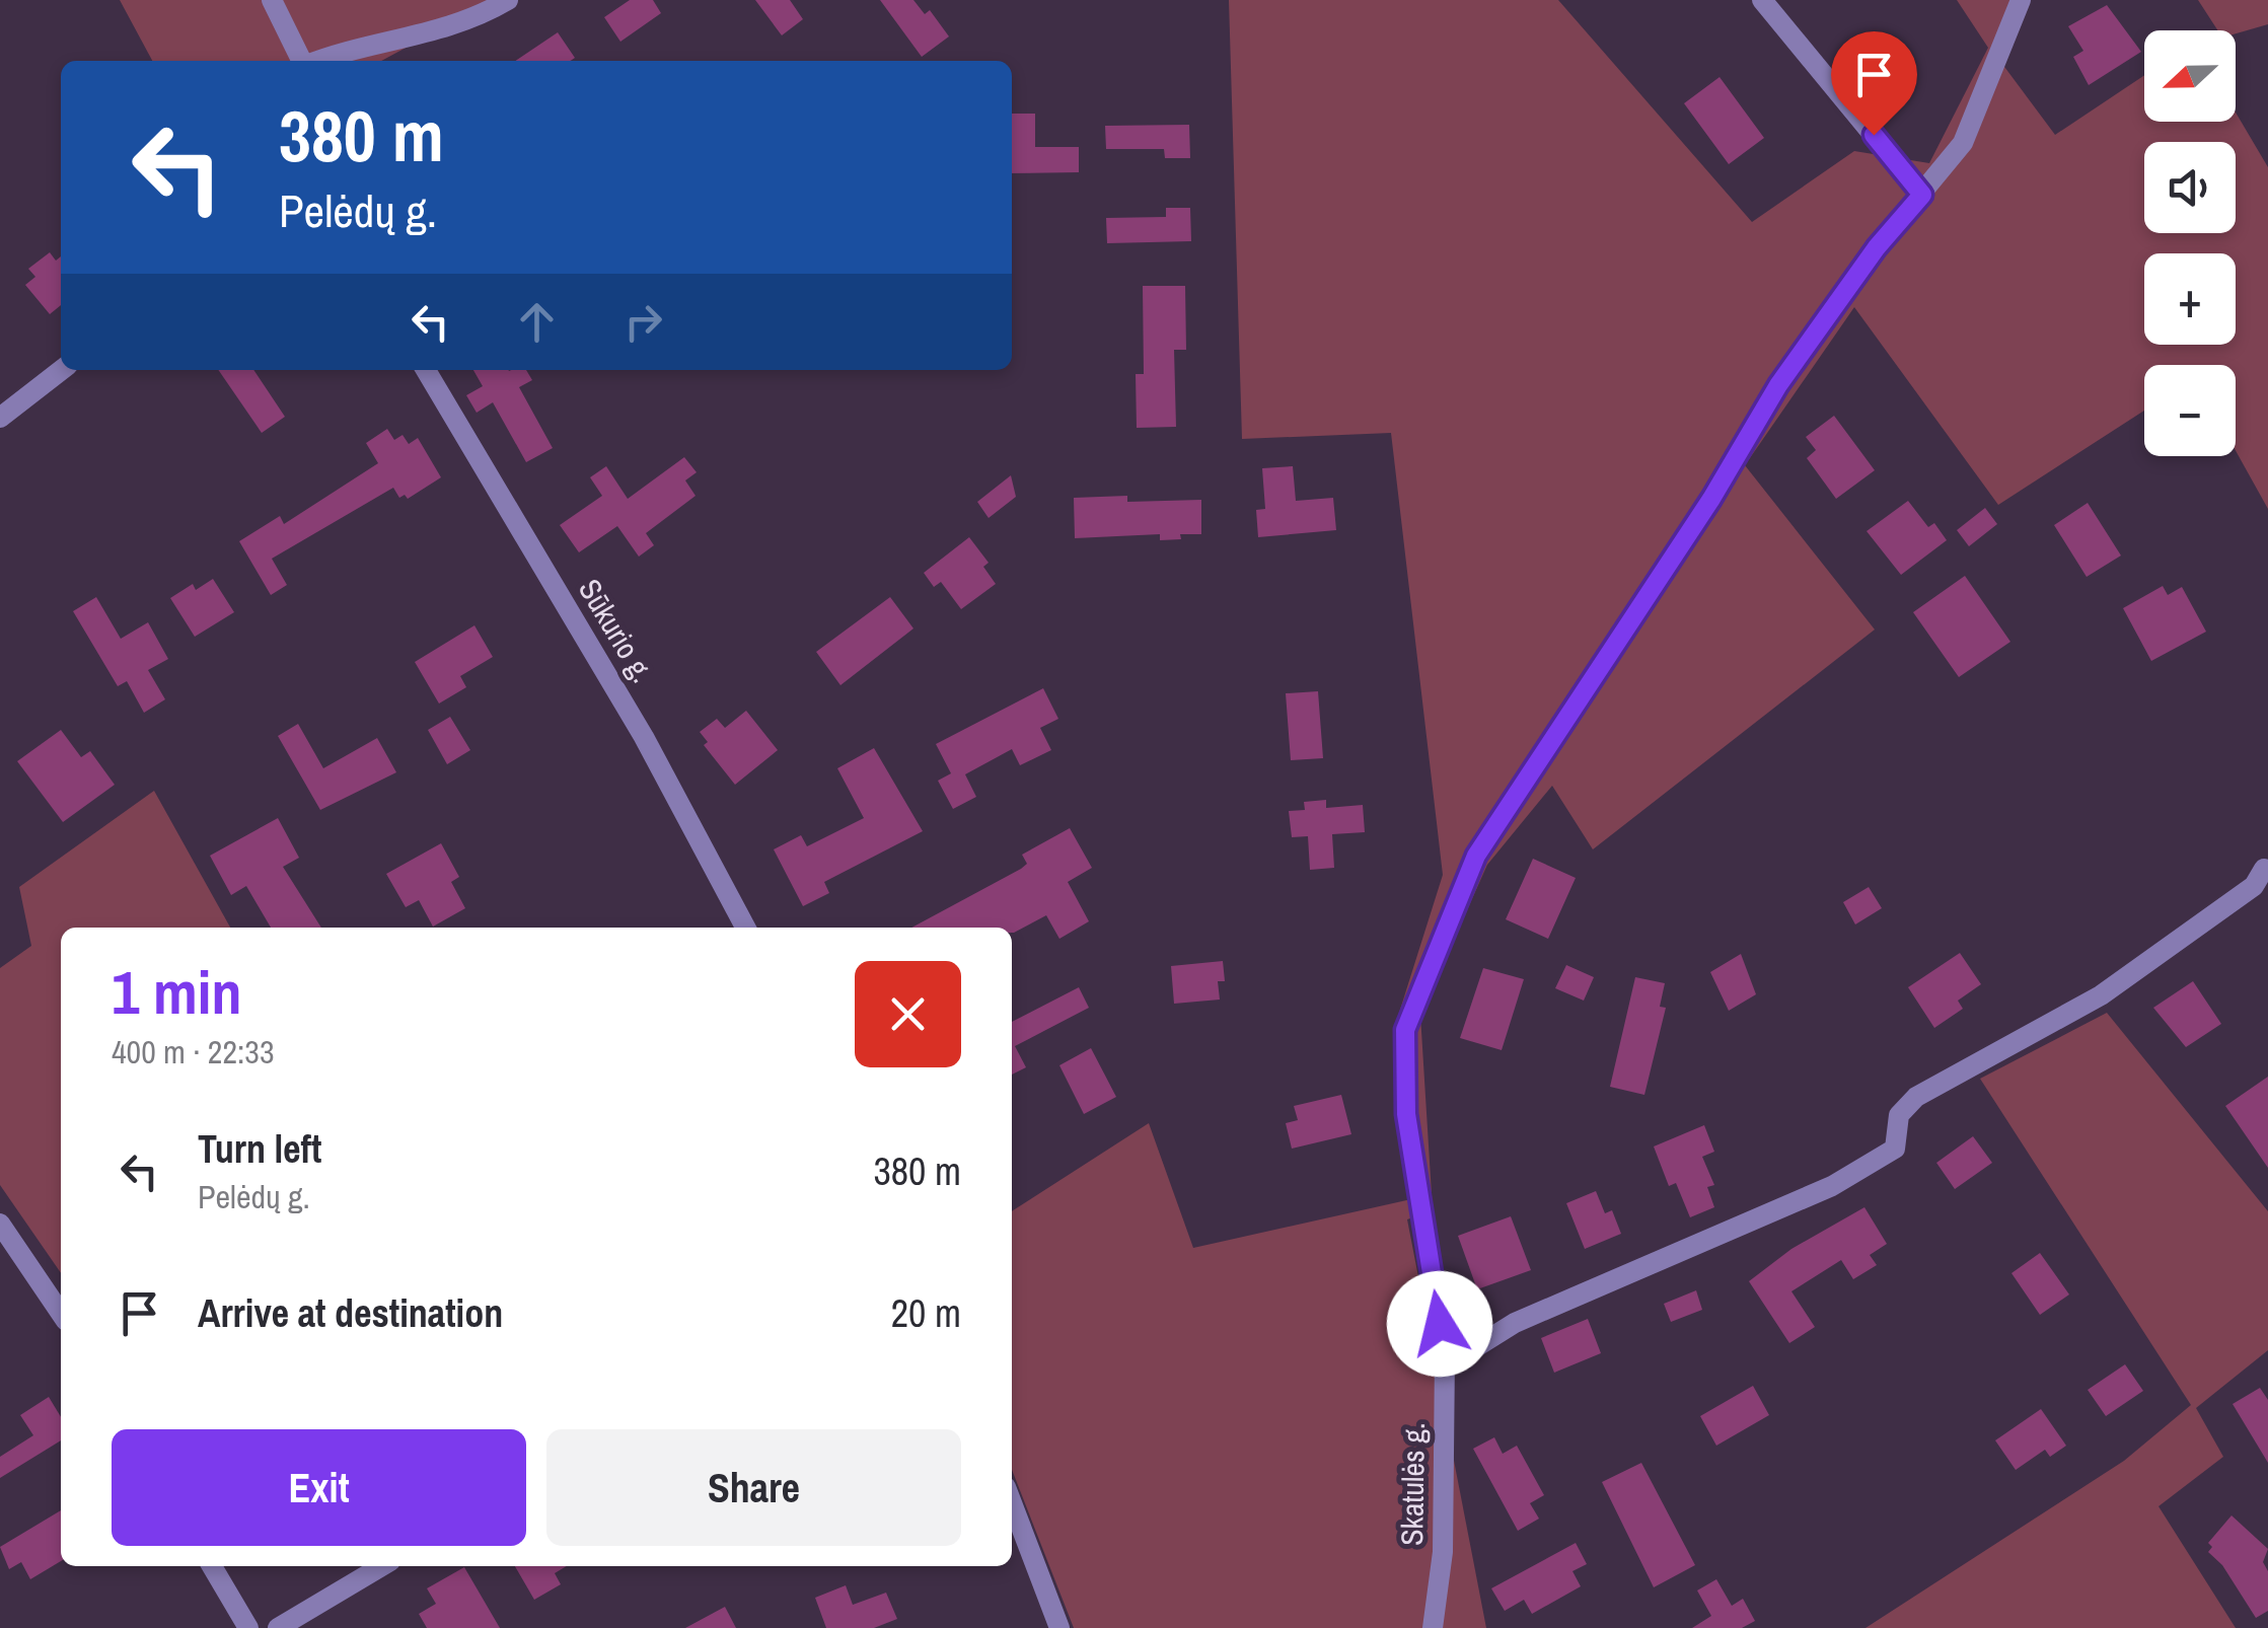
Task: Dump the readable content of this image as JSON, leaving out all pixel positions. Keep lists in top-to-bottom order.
{
  "streets": {
    "street": ["Sūkurio g.", "Skatulės g."]
  },
  "north": "left",
  "page": {
    "map_buttons": ["+", "−"],
    "turn": ["380 m", "Pelėdų g."],
    "heading": ["1 min", "400 m · 22:33"],
    "list": [
      {
        "name": "Turn left",
        "note": "Pelėdų g.",
        "value": "380 m"
      },
      {
        "name": "Arrive at destination",
        "value": "20 m"
      }
    ],
    "buttons": ["Exit", "Share"]
  }
}
